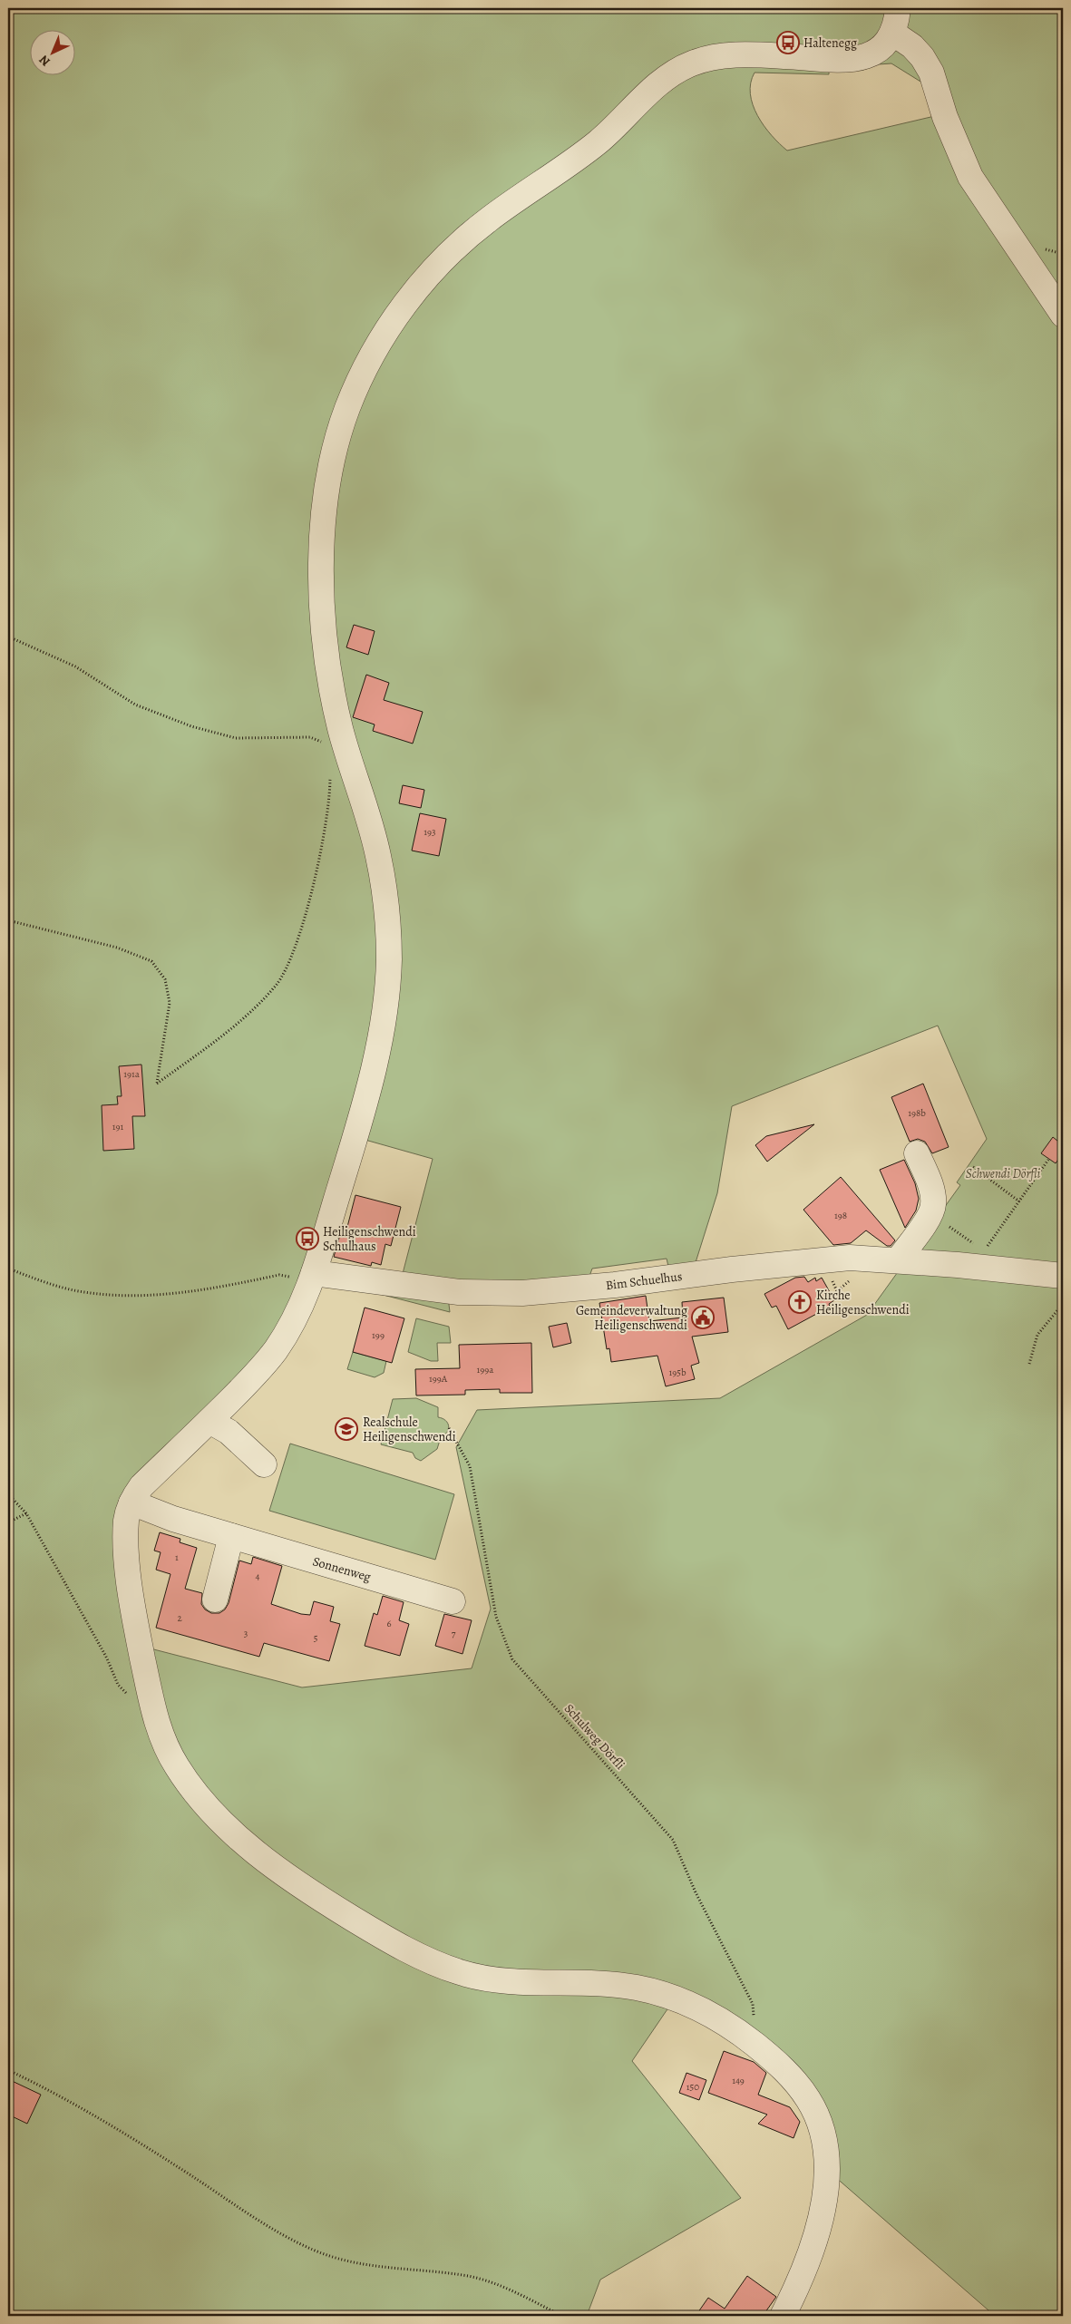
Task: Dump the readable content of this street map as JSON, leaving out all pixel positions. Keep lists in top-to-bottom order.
{
  "streets": {
    "street": ["Bim Schuelhus", "Sonnenweg"],
    "path": ["Schulweg Dörfli"]
  },
  "parks": ["Schwendi Dörfli"],
  "places": {
    "bus stop": ["Haltenegg", "Heiligenschwendi Schulhaus"],
    "church": ["Kirche Heiligenschwendi"],
    "public building": ["Gemeindeverwaltung Heiligenschwendi"],
    "school or university": ["Realschule Heiligenschwendi"]
  },
  "house_numbers": [
    "193",
    "191a",
    "198b",
    "191",
    "198",
    "199",
    "199a",
    "195b",
    "199A",
    "1",
    "4",
    "2",
    "6",
    "3",
    "7",
    "5",
    "149",
    "150"
  ],
  "north": "bottom left"
}
